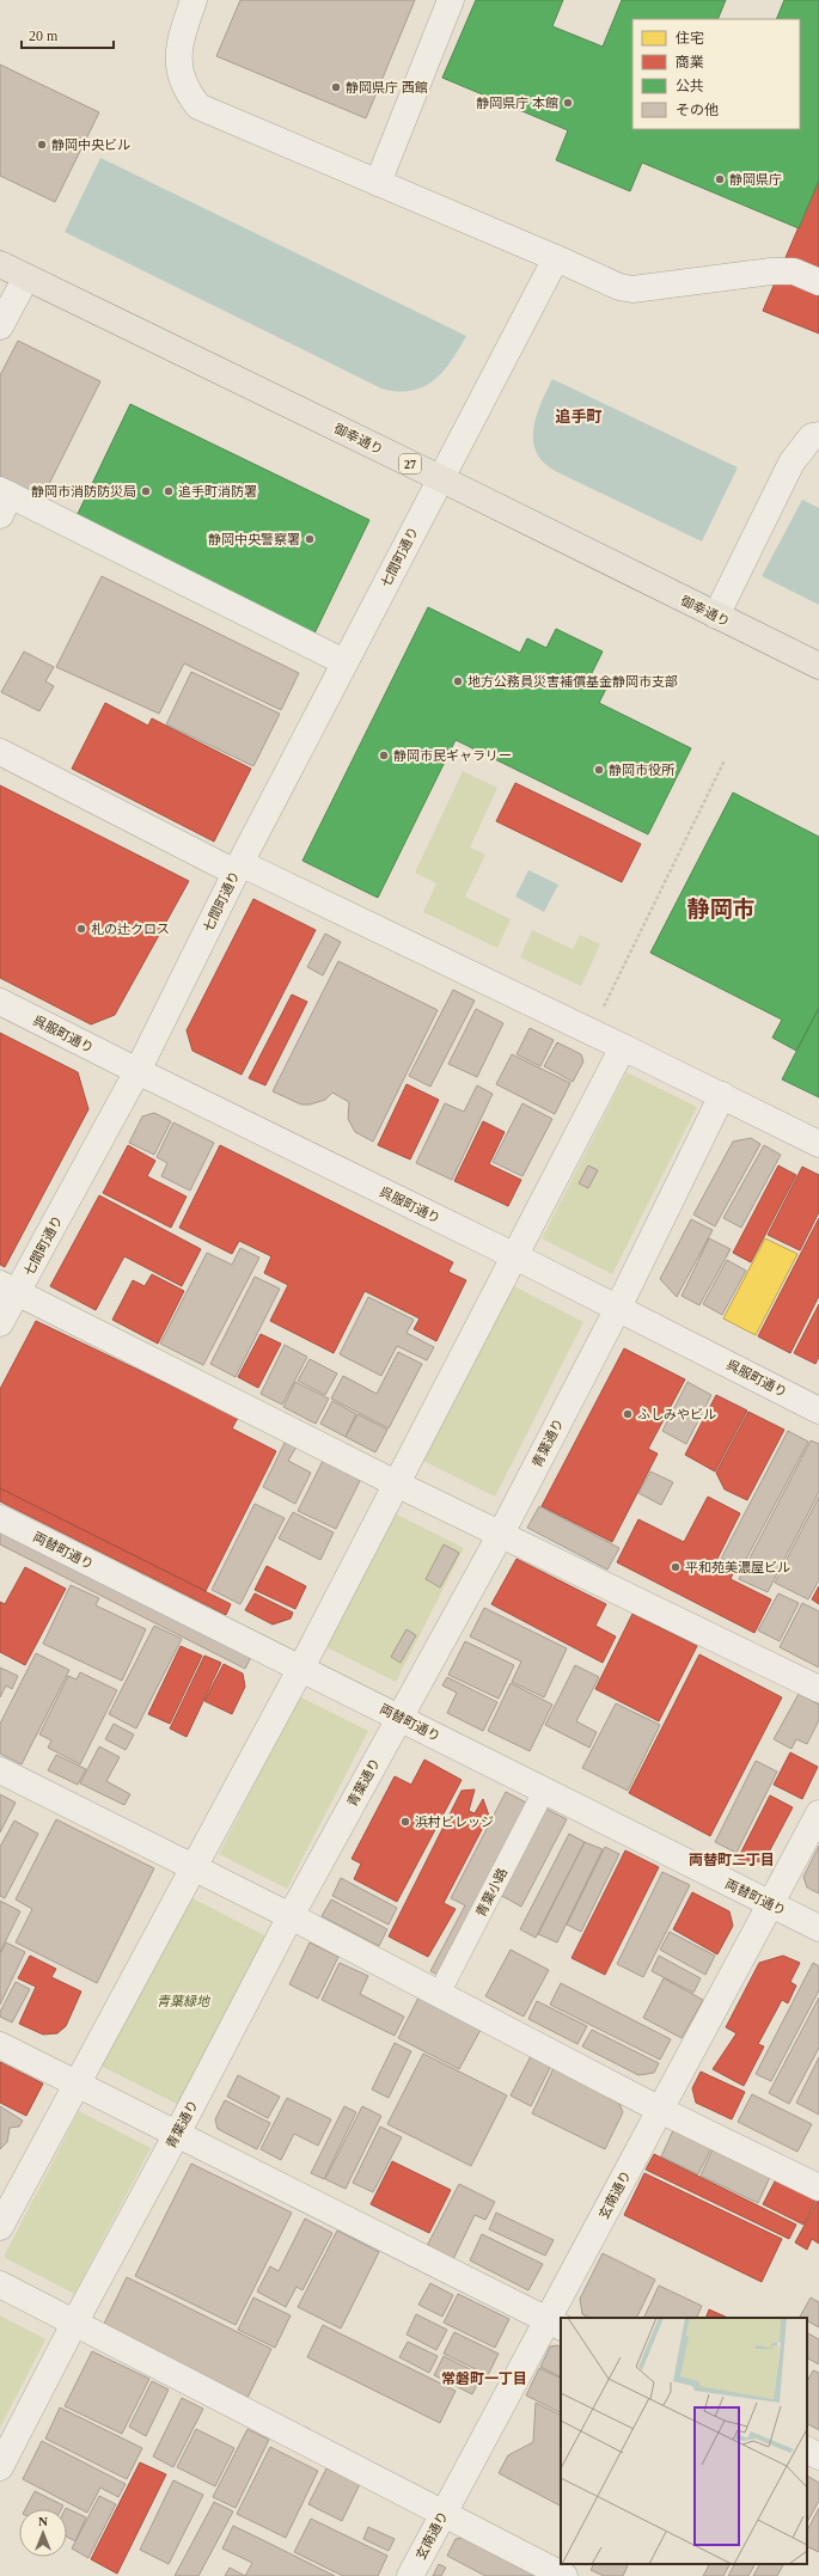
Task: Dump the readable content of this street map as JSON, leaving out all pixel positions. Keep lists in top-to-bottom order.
{
  "streets": {
    "main road": ["御幸通り", "27"],
    "street": [
      "七間町通り",
      "呉服町通り",
      "青葉通り",
      "両替町通り",
      "青葉小路",
      "玄南通り"
    ]
  },
  "crossings": [
    ["御幸通り", "七間町通り"],
    ["七間町通り", "呉服町通り"],
    ["呉服町通り", "青葉通り"],
    ["青葉通り", "両替町通り"],
    ["両替町通り", "青葉小路"],
    ["両替町通り", "玄南通り"]
  ],
  "districts": [
    "追手町",
    "静岡市",
    "両替町二丁目",
    "常磐町一丁目"
  ],
  "parks": ["青葉緑地"],
  "places": [
    "静岡県庁 西館",
    "静岡県庁 本館",
    "静岡中央ビル",
    "静岡県庁",
    "静岡市消防防災局",
    "追手町消防署",
    "静岡中央警察署",
    "地方公務員災害補償基金静岡市支部",
    "静岡市民ギャラリー",
    "静岡市役所",
    "札の辻クロス",
    "ふしみやビル",
    "平和苑美濃屋ビル",
    "浜村ビレッジ"
  ],
  "legend": [
    "住宅",
    "商業",
    "公共",
    "その他"
  ],
  "scale_bar": "20 m",
  "north": "top"
}
